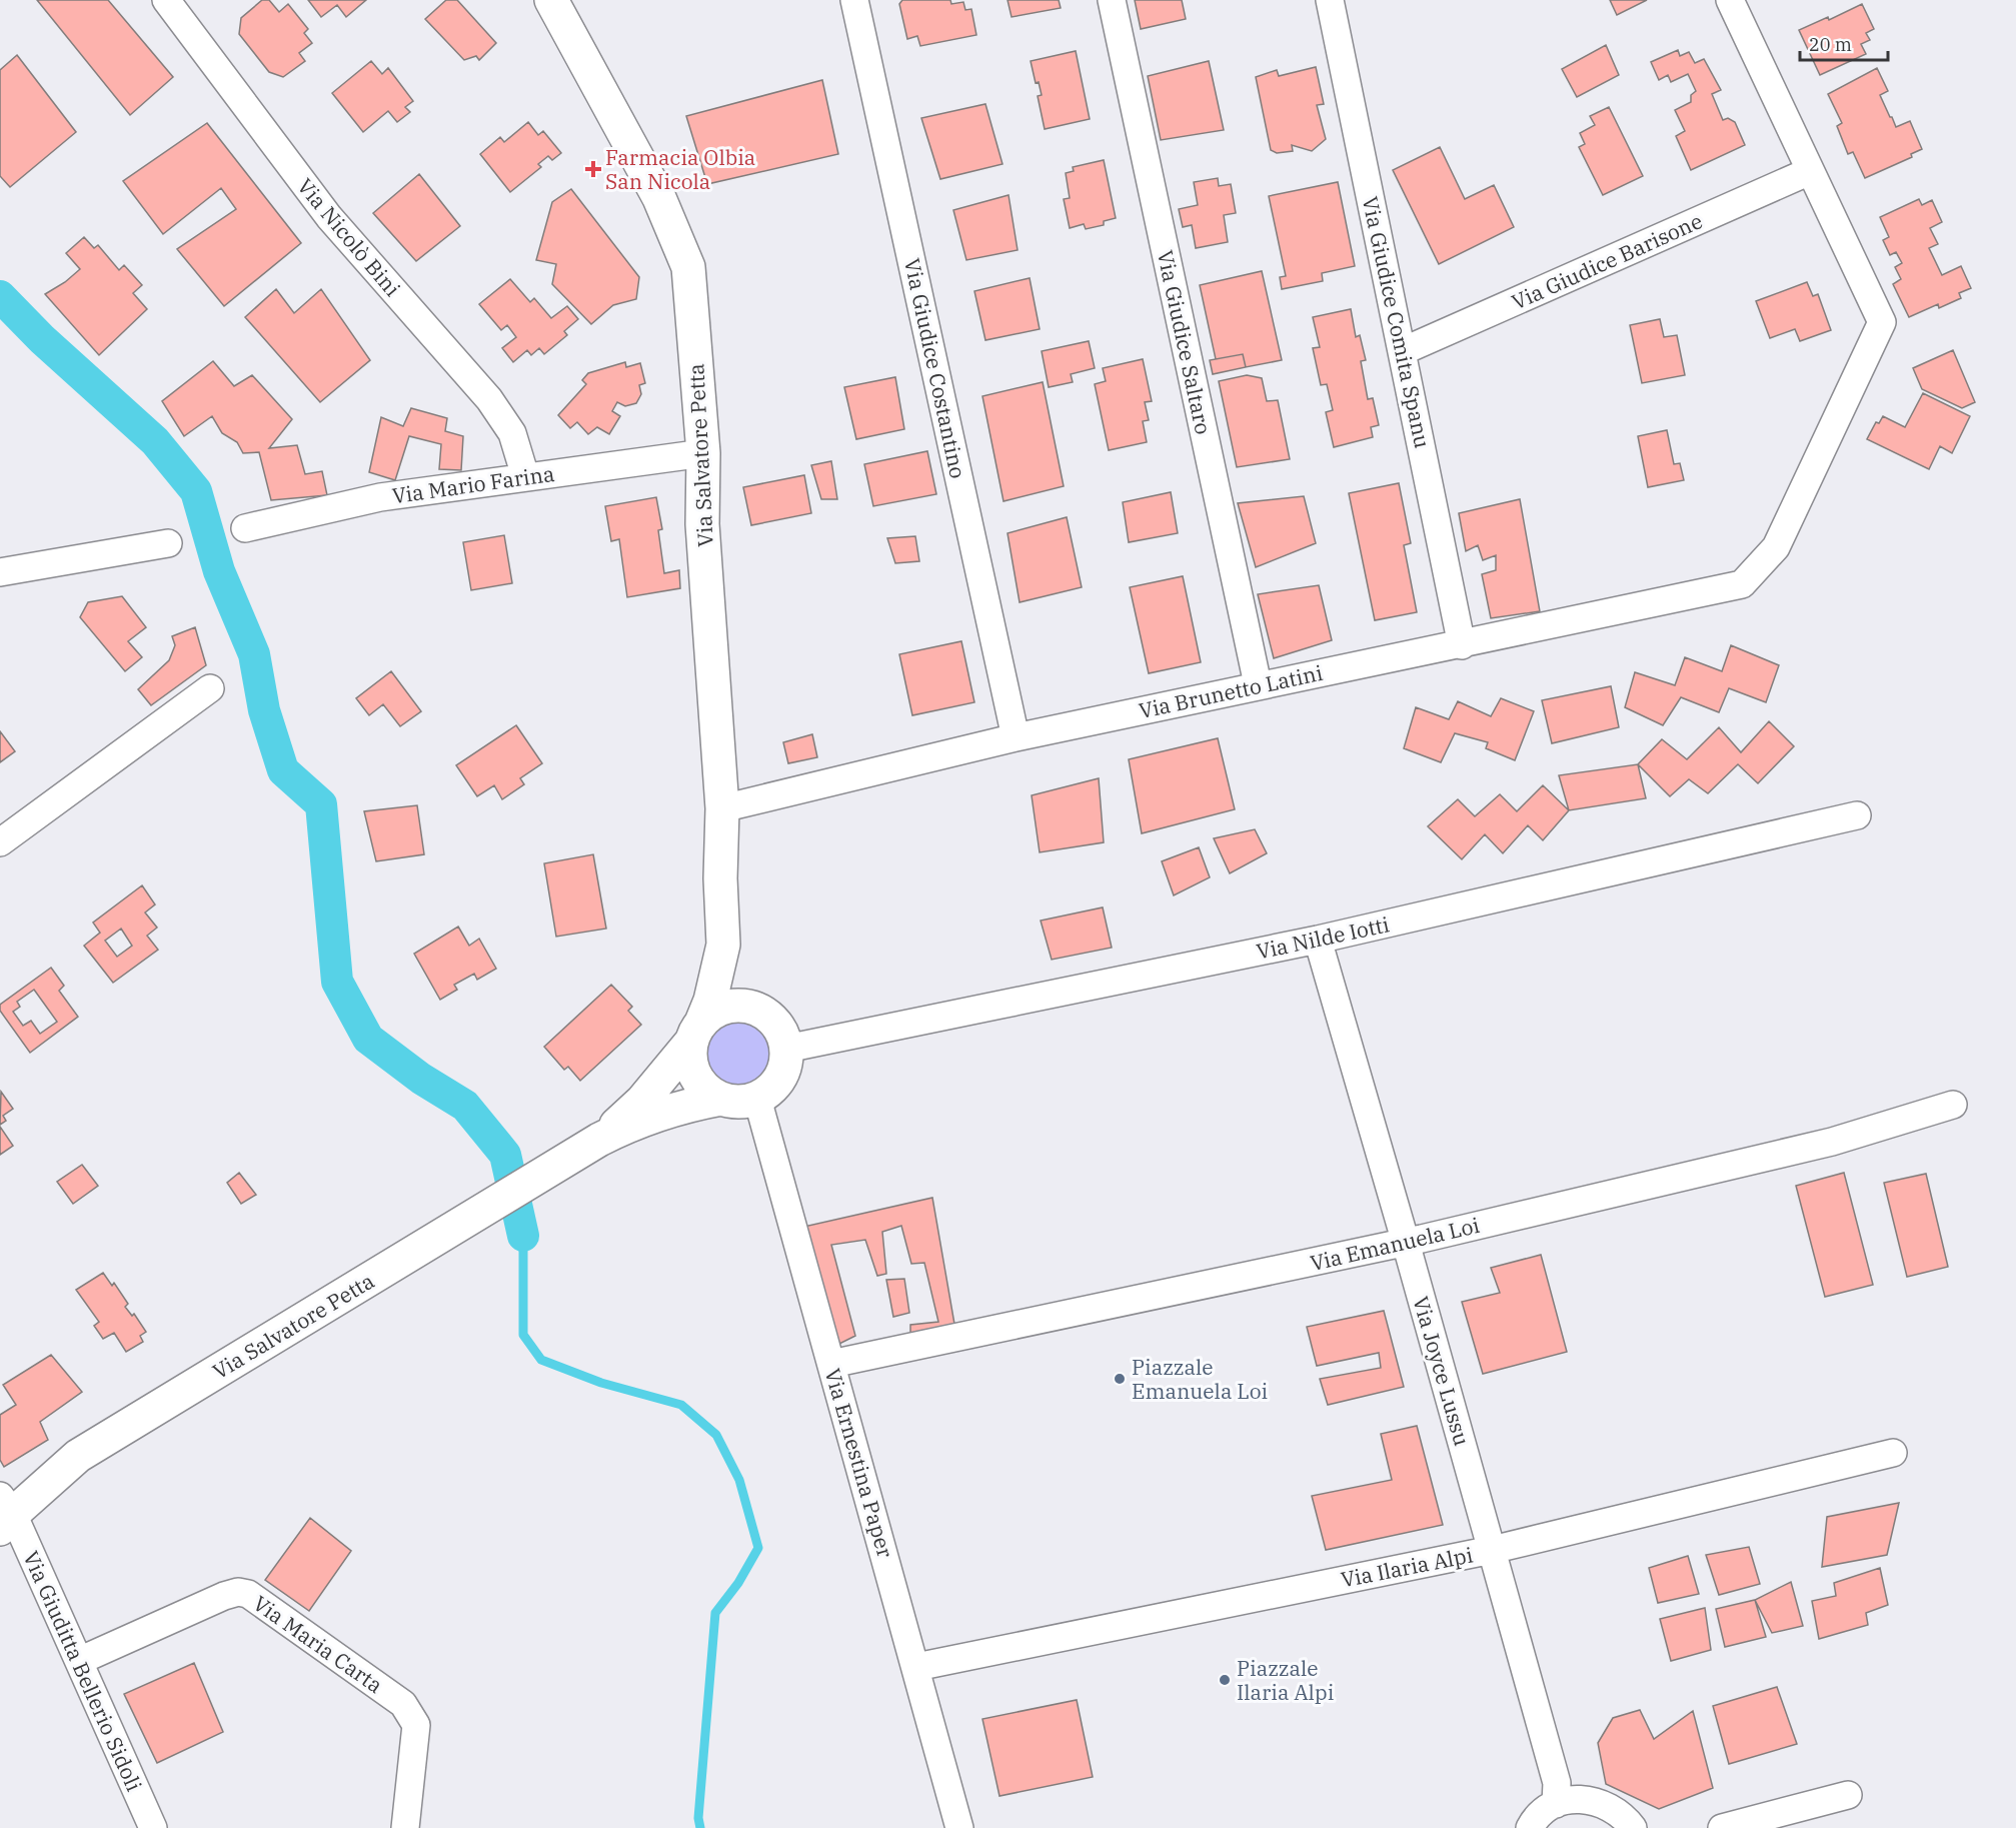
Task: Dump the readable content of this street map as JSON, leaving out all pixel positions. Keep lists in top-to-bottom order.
{
  "streets": {
    "street": [
      "Via Nicolò Bini",
      "Via Giudice Barisone",
      "Via Giudice Comita Spanu",
      "Via Giudice Saltaro",
      "Via Giudice Costantino",
      "Via Salvatore Petta",
      "Via Mario Farina",
      "Via Brunetto Latini",
      "Via Nilde Iotti",
      "Via Emanuela Loi",
      "Via Joyce Lussu",
      "Via Ernestina Paper",
      "Via Ilaria Alpi",
      "Via Maria Carta",
      "Via Giuditta Bellerio Sidoli"
    ]
  },
  "crossings": [
    ["Via Nicolò Bini", "Via Mario Farina"],
    ["Via Giudice Barisone", "Via Giudice Comita Spanu"],
    ["Via Giudice Barisone", "Via Brunetto Latini"],
    ["Via Giudice Comita Spanu", "Via Brunetto Latini"],
    ["Via Giudice Saltaro", "Via Brunetto Latini"],
    ["Via Giudice Costantino", "Via Brunetto Latini"],
    ["Via Salvatore Petta", "Via Mario Farina"],
    ["Via Salvatore Petta", "Via Brunetto Latini"],
    ["Via Salvatore Petta", "Via Nilde Iotti"],
    ["Via Salvatore Petta", "Via Ernestina Paper"],
    ["Via Salvatore Petta", "Via Giuditta Bellerio Sidoli"],
    ["Via Nilde Iotti", "Via Joyce Lussu"],
    ["Via Nilde Iotti", "Via Ernestina Paper"],
    ["Via Emanuela Loi", "Via Joyce Lussu"],
    ["Via Emanuela Loi", "Via Ernestina Paper"],
    ["Via Joyce Lussu", "Via Ilaria Alpi"],
    ["Via Ernestina Paper", "Via Ilaria Alpi"],
    ["Via Maria Carta", "Via Giuditta Bellerio Sidoli"]
  ],
  "places": {
    "health": ["Farmacia Olbia San Nicola"],
    "other": ["Piazzale Emanuela Loi", "Piazzale Ilaria Alpi"]
  },
  "scale_bar": "20 m"
}
